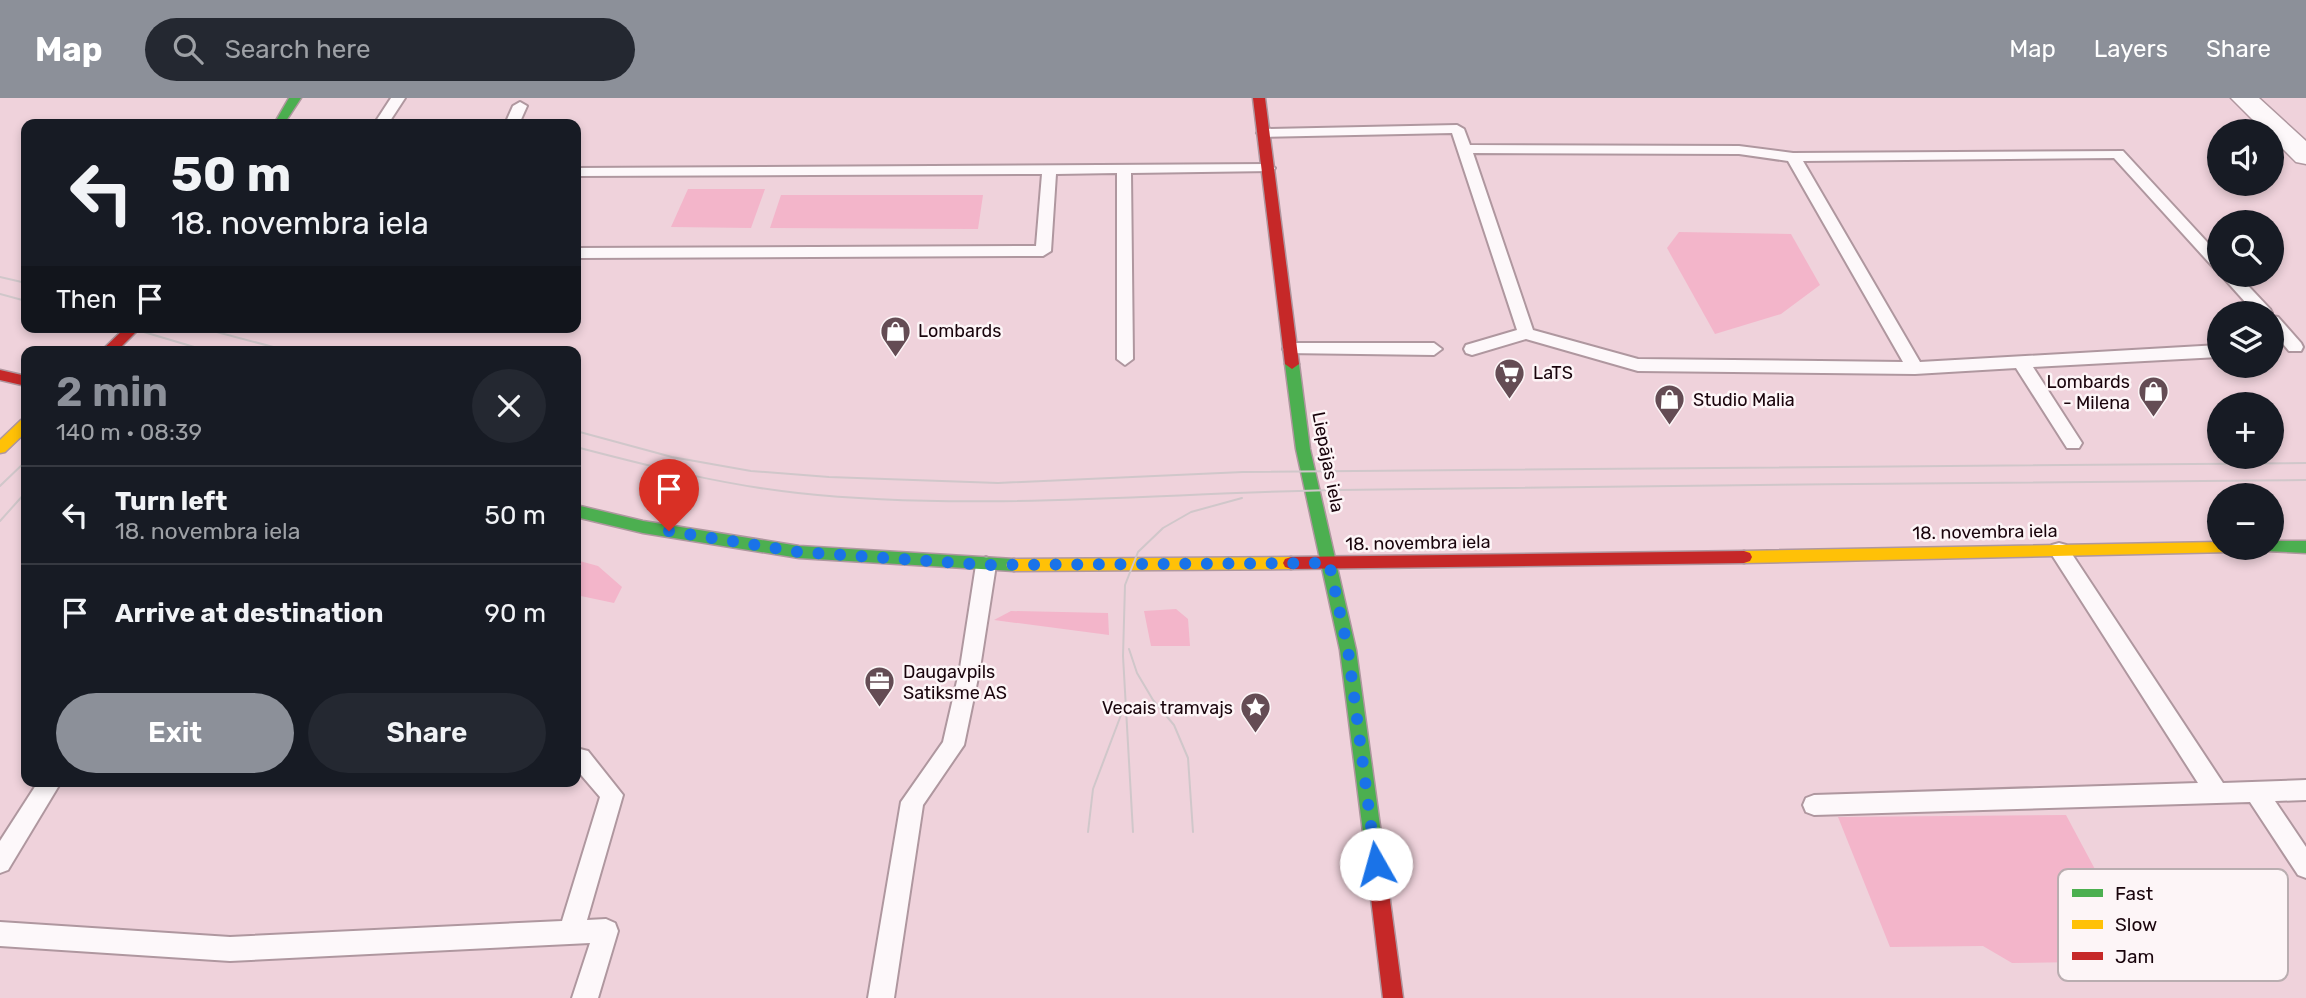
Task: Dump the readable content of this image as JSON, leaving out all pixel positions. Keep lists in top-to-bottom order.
{
  "streets": {
    "main road": ["Liepājas iela", "18. novembra iela"]
  },
  "crossings": [
    ["Liepājas iela", "18. novembra iela"]
  ],
  "places": {
    "shop": ["Lombards", "Lombards - Milena", "Studio Malia"],
    "supermarket": ["LaTS"],
    "office": ["Daugavpils Satiksme AS"],
    "place": ["Vecais tramvajs"]
  },
  "legend": ["Fast", "Slow", "Jam"],
  "page": {
    "header": "Map",
    "search": "Search here",
    "nav": ["Map", "Layers", "Share"],
    "map_buttons": ["+", "−"],
    "turn": ["50 m", "18. novembra iela"],
    "then": "Then",
    "heading": ["2 min", "140 m · 08:39"],
    "list": [
      {
        "name": "Turn left",
        "note": "18. novembra iela",
        "value": "50 m"
      },
      {
        "name": "Arrive at destination",
        "value": "90 m"
      }
    ],
    "buttons": ["Exit", "Share"]
  }
}
